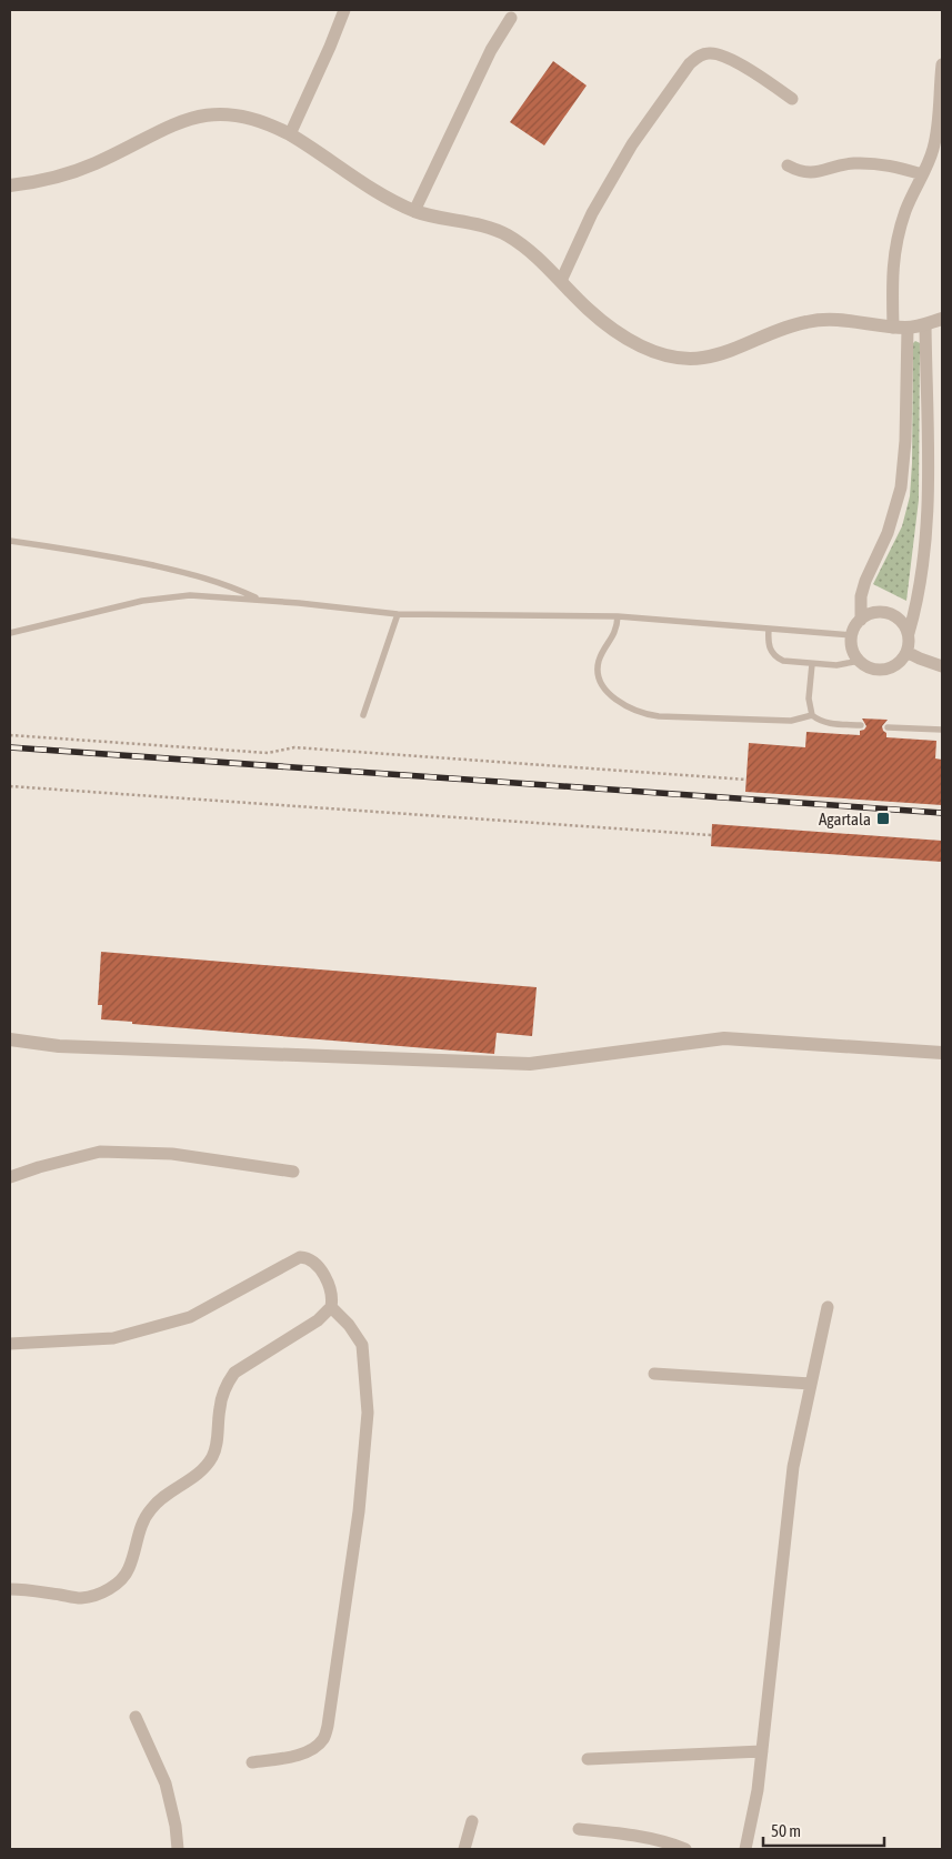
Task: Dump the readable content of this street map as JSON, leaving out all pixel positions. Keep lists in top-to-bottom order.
{
  "places": {
    "transit": ["Agartala"]
  },
  "scale_bar": "50 m"
}
